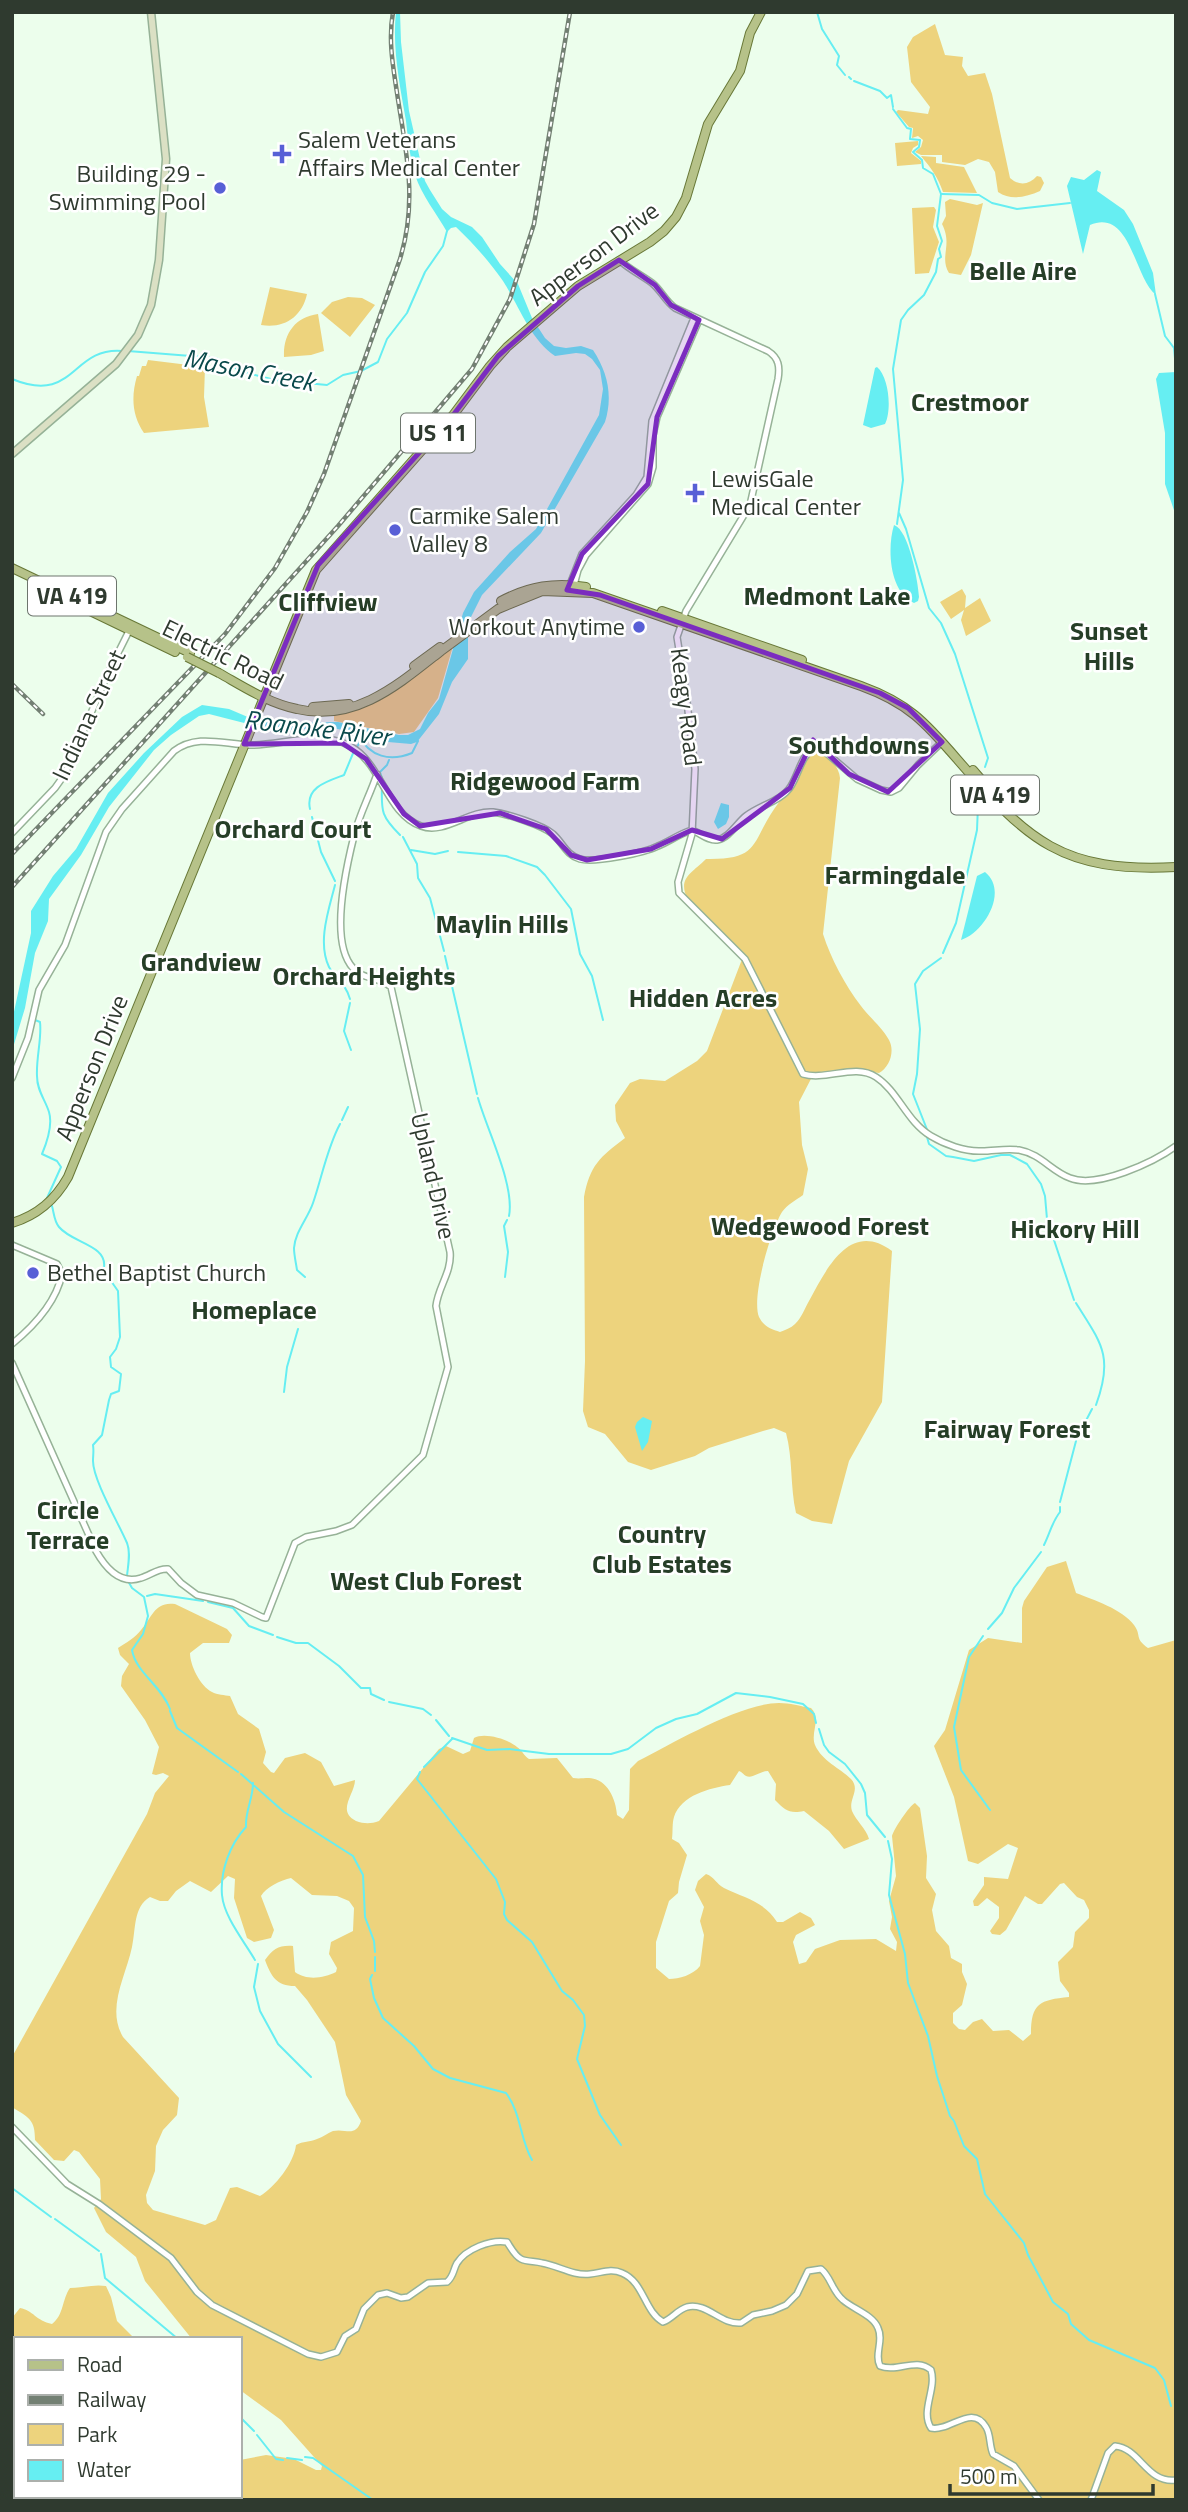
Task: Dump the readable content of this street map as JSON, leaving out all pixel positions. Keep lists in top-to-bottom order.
{
  "streets": {
    "main road": [
      "Apperson Drive",
      "US 11",
      "VA 419",
      "Electric Road"
    ],
    "street": ["Keagy Road", "Indiana Street", "Upland Drive"]
  },
  "crossings": [
    ["Apperson Drive", "Electric Road"],
    ["Apperson Drive", "Keagy Road"],
    ["VA 419", "Electric Road"],
    ["VA 419", "Keagy Road"],
    ["VA 419", "Indiana Street"],
    ["Electric Road", "Keagy Road"],
    ["Electric Road", "Indiana Street"]
  ],
  "districts": [
    "Belle Aire",
    "Crestmoor",
    "Medmont Lake",
    "Cliffview",
    "Sunset Hills",
    "Southdowns",
    "Ridgewood Farm",
    "Orchard Court",
    "Farmingdale",
    "Maylin Hills",
    "Grandview",
    "Orchard Heights",
    "Hidden Acres",
    "Wedgewood Forest",
    "Hickory Hill",
    "Homeplace",
    "Fairway Forest",
    "Circle Terrace",
    "Country Club Estates",
    "West Club Forest"
  ],
  "water": ["Mason Creek", "Roanoke River"],
  "places": {
    "health": ["Salem Veterans Affairs Medical Center", "LewisGale Medical Center"],
    "other": [
      "Building 29 - Swimming Pool",
      "Carmike Salem Valley 8",
      "Workout Anytime",
      "Bethel Baptist Church"
    ]
  },
  "legend": [
    "Road",
    "Railway",
    "Park",
    "Water"
  ],
  "scale_bar": "500 m"
}
